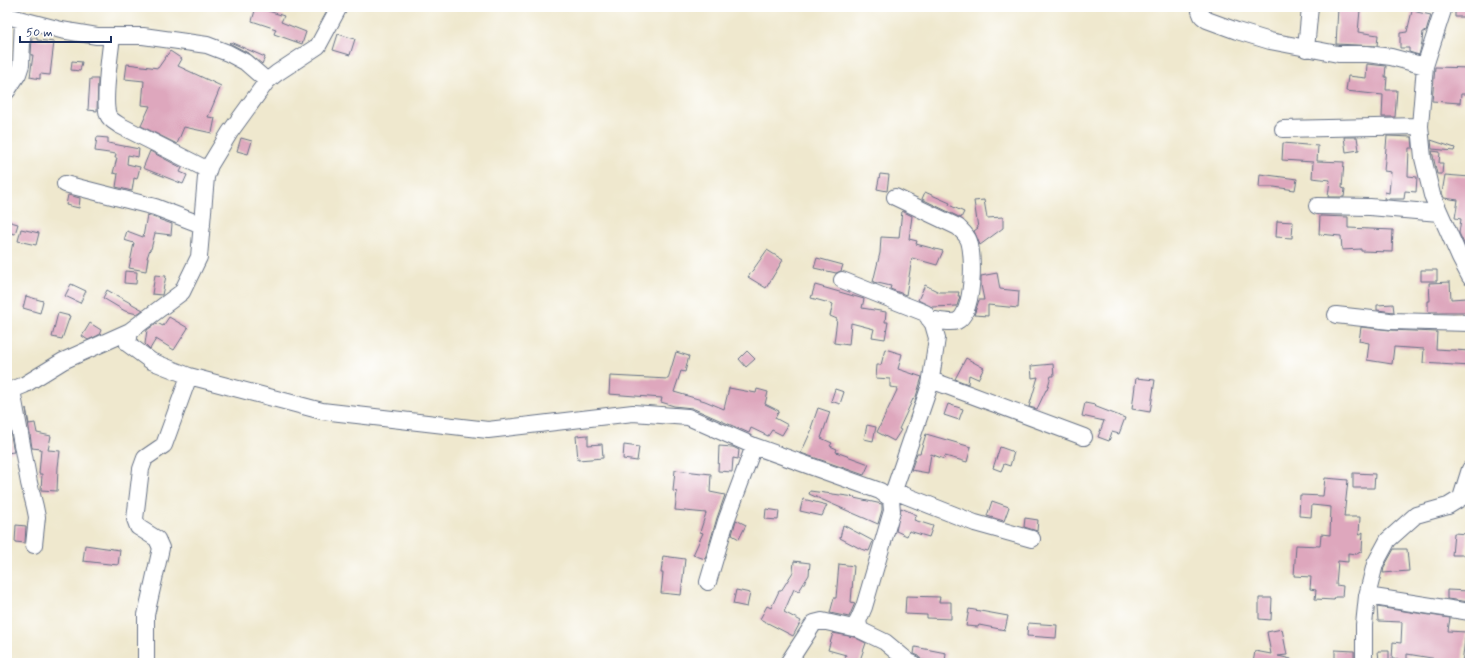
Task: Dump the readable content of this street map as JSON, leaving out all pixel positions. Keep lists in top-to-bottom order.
{
  "scale_bar": "50 m"
}
